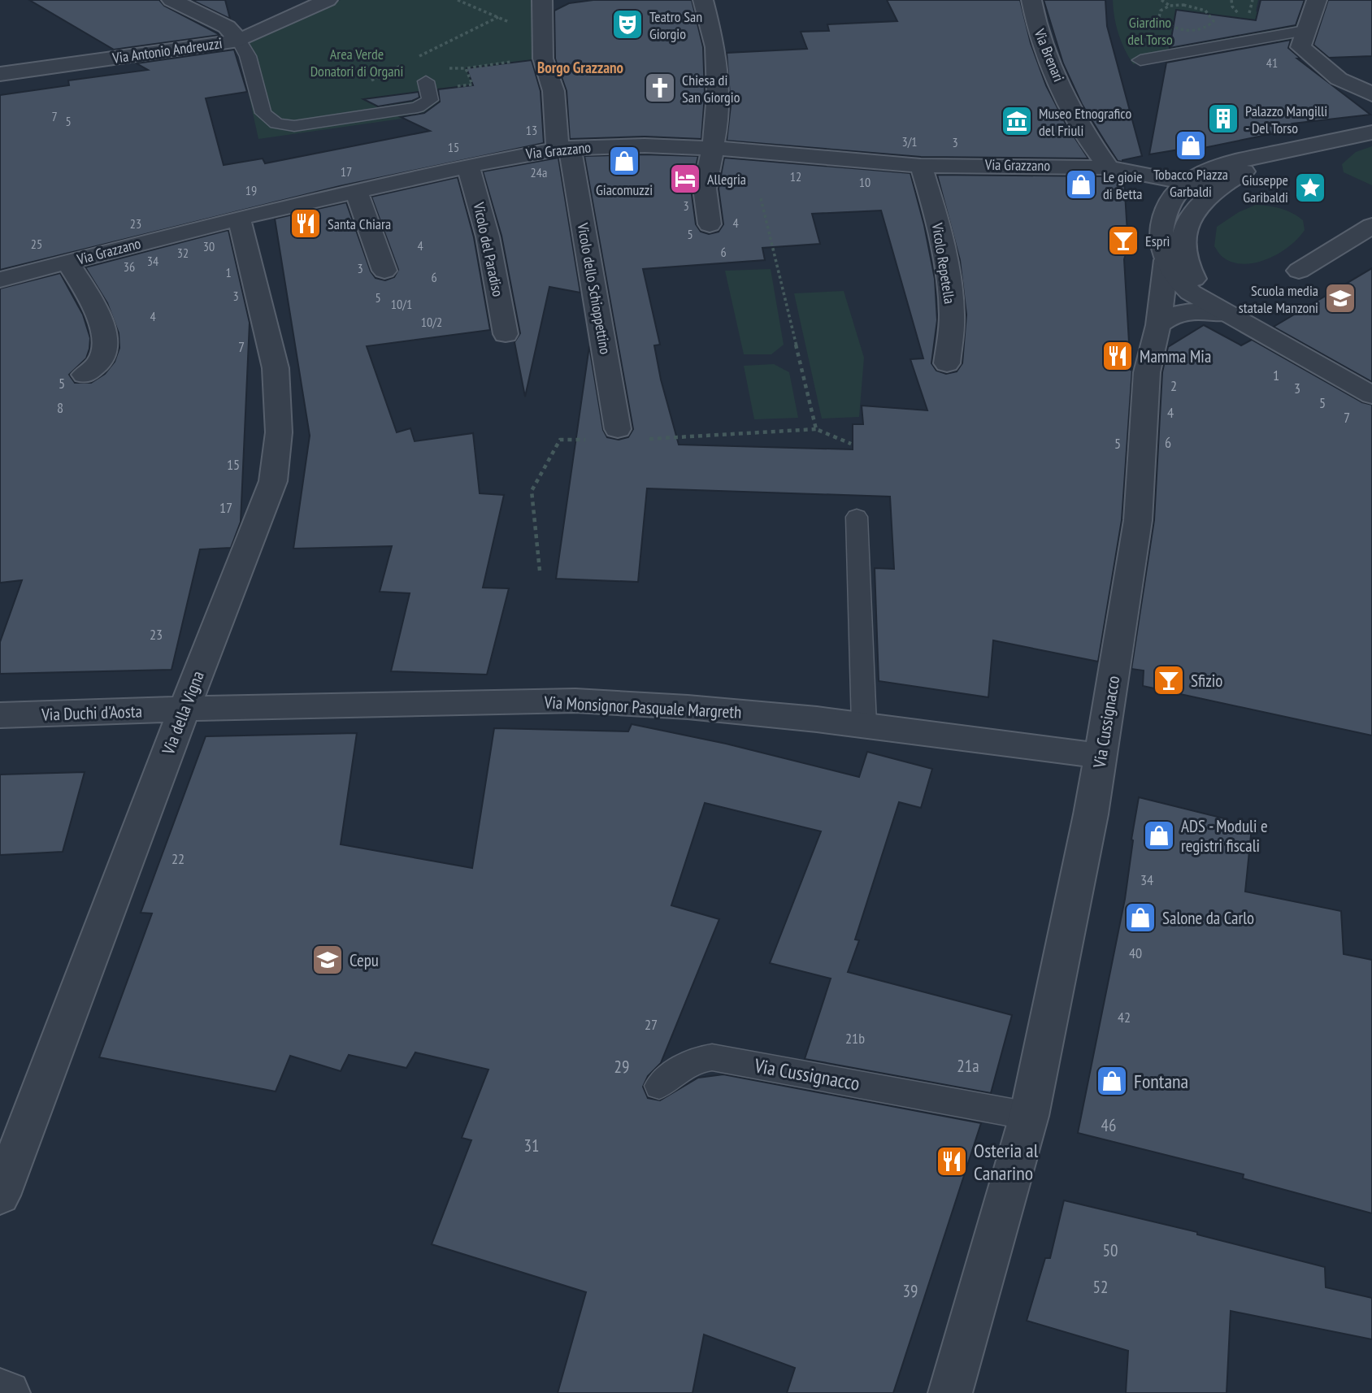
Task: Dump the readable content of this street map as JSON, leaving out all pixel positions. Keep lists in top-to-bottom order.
{
  "streets": {
    "street": [
      "Via Antonio Andreuzzi",
      "Via Brenari",
      "Via Grazzano",
      "Vicolo del Paradiso",
      "Vicolo Repetella",
      "Vicolo dello Schioppettino",
      "Via Monsignor Pasquale Margreth",
      "Via Duchi d'Aosta",
      "Via della Vigna",
      "Via Cussignacco"
    ]
  },
  "crossings": [
    ["Via Brenari", "Via Grazzano"],
    ["Via Grazzano", "Vicolo del Paradiso"],
    ["Via Grazzano", "Vicolo Repetella"],
    ["Via Grazzano", "Vicolo dello Schioppettino"],
    ["Via Grazzano", "Via della Vigna"],
    ["Via Monsignor Pasquale Margreth", "Via Duchi d'Aosta"],
    ["Via Monsignor Pasquale Margreth", "Via della Vigna"],
    ["Via Monsignor Pasquale Margreth", "Via Cussignacco"],
    ["Via Duchi d'Aosta", "Via della Vigna"]
  ],
  "districts": ["Borgo Grazzano"],
  "parks": ["Giardino del Torso", "Area Verde Donatori di Organi"],
  "places": {
    "theatre": ["Teatro San Giorgio"],
    "church": ["Chiesa di San Giorgio"],
    "building": ["Palazzo Mangilli - Del Torso"],
    "museum": ["Museo Etnografico del Friuli"],
    "shop": [
      "Tobacco Piazza Garbaldi",
      "Giacomuzzi",
      "Le gioie di Betta",
      "ADS - Moduli e registri fiscali",
      "Salone da Carlo",
      "Fontana"
    ],
    "hotel": ["Allegria"],
    "place": ["Giuseppe Garibaldi"],
    "restaurant": ["Santa Chiara", "Mamma Mia", "Osteria al Canarino"],
    "bar": ["Esprì", "Sfizio"],
    "school or university": ["Scuola media statale Manzoni", "Cepu"]
  },
  "house_numbers": [
    "41",
    "7",
    "5",
    "13",
    "3/1",
    "3",
    "15",
    "17",
    "24a",
    "12",
    "10",
    "19",
    "3",
    "4",
    "23",
    "5",
    "25",
    "4",
    "30",
    "6",
    "32",
    "34",
    "36",
    "3",
    "1",
    "6",
    "3",
    "5",
    "10/1",
    "4",
    "10/2",
    "7",
    "1",
    "5",
    "2",
    "3",
    "5",
    "8",
    "4",
    "7",
    "6",
    "5",
    "15",
    "17",
    "23",
    "22",
    "34",
    "40",
    "42",
    "27",
    "21b",
    "21a",
    "29",
    "46",
    "31",
    "50",
    "52",
    "39"
  ]
}
